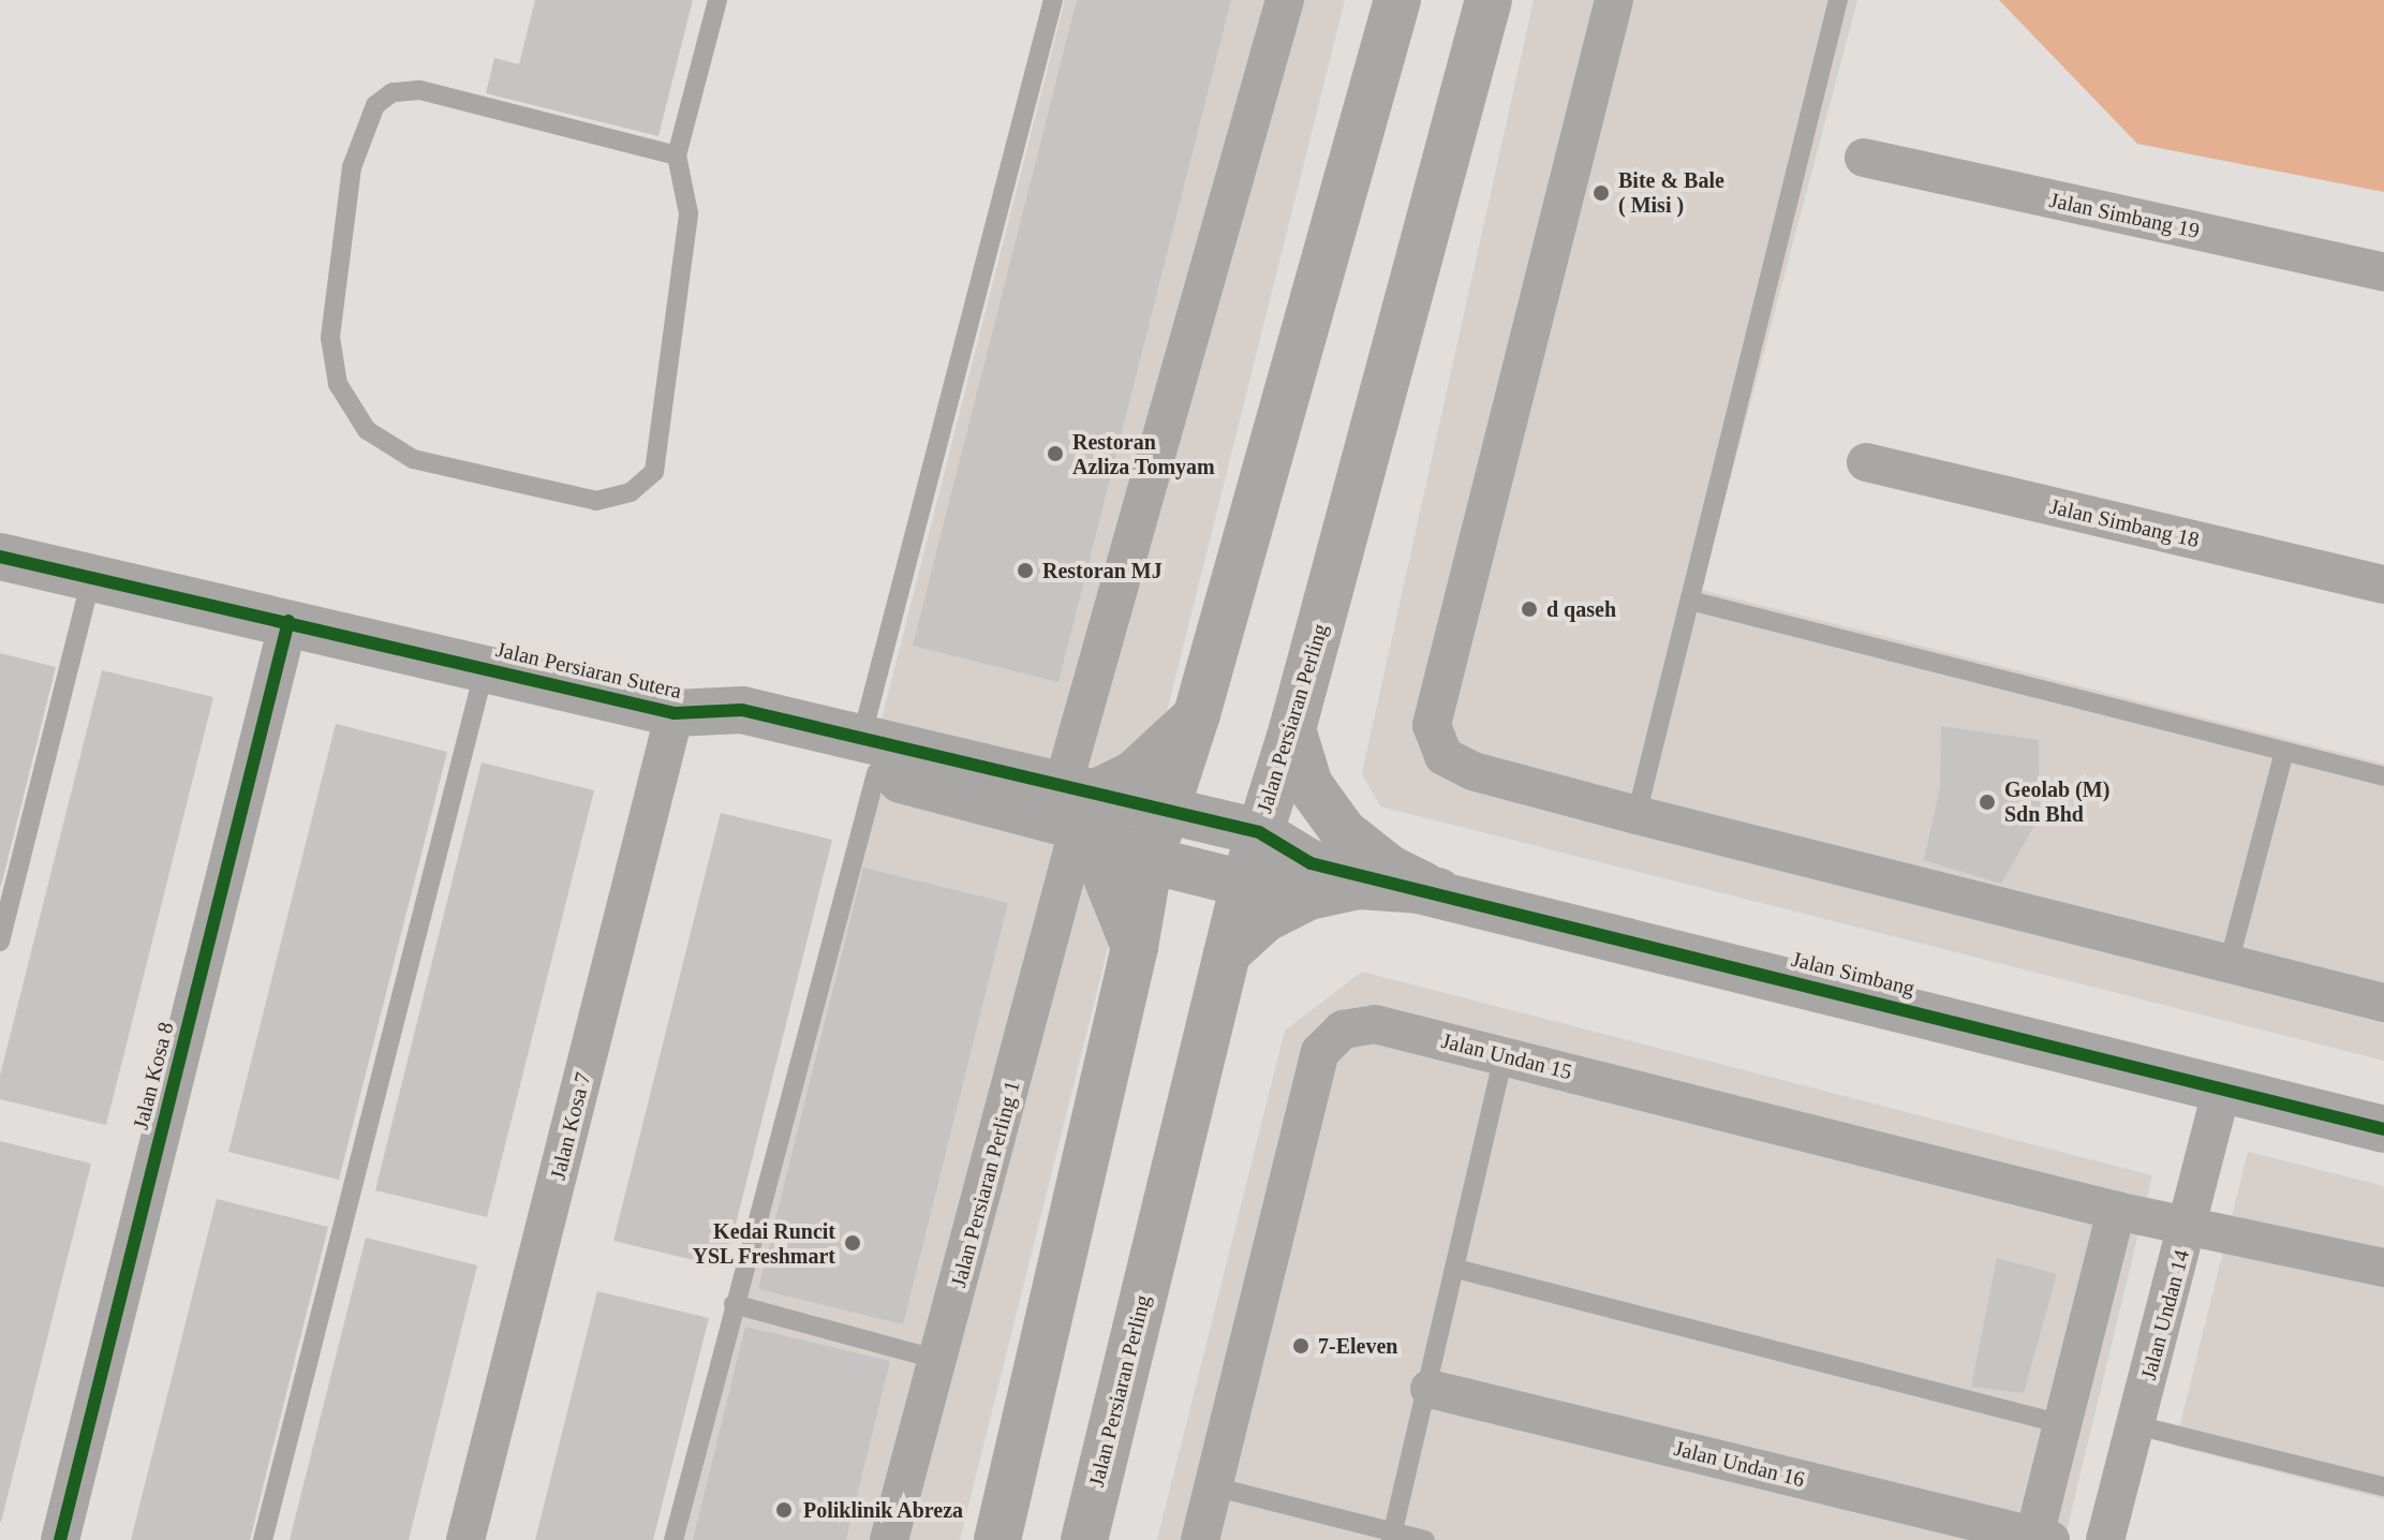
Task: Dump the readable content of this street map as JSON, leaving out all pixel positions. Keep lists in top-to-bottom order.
{
  "streets": {
    "main road": ["Jalan Persiaran Perling"],
    "street": [
      "Jalan Simbang 19",
      "Jalan Simbang 18",
      "Jalan Persiaran Sutera",
      "Jalan Simbang",
      "Jalan Undan 15",
      "Jalan Kosa 8",
      "Jalan Kosa 7",
      "Jalan Persiaran Perling 1",
      "Jalan Undan 14",
      "Jalan Undan 16"
    ]
  },
  "crossings": [
    ["Jalan Persiaran Sutera", "Jalan Persiaran Perling"],
    ["Jalan Persiaran Sutera", "Jalan Simbang"],
    ["Jalan Persiaran Sutera", "Jalan Kosa 8"],
    ["Jalan Persiaran Sutera", "Jalan Kosa 7"],
    ["Jalan Persiaran Sutera", "Jalan Persiaran Perling 1"],
    ["Jalan Simbang", "Jalan Undan 14"],
    ["Jalan Undan 15", "Jalan Undan 14"]
  ],
  "places": [
    "Bite & Bale ( Misi )",
    "Restoran Azliza Tomyam",
    "Restoran MJ",
    "d qaseh",
    "Geolab (M) Sdn Bhd",
    "Kedai Runcit YSL Freshmart",
    "7-Eleven",
    "Poliklinik Abreza"
  ]
}
